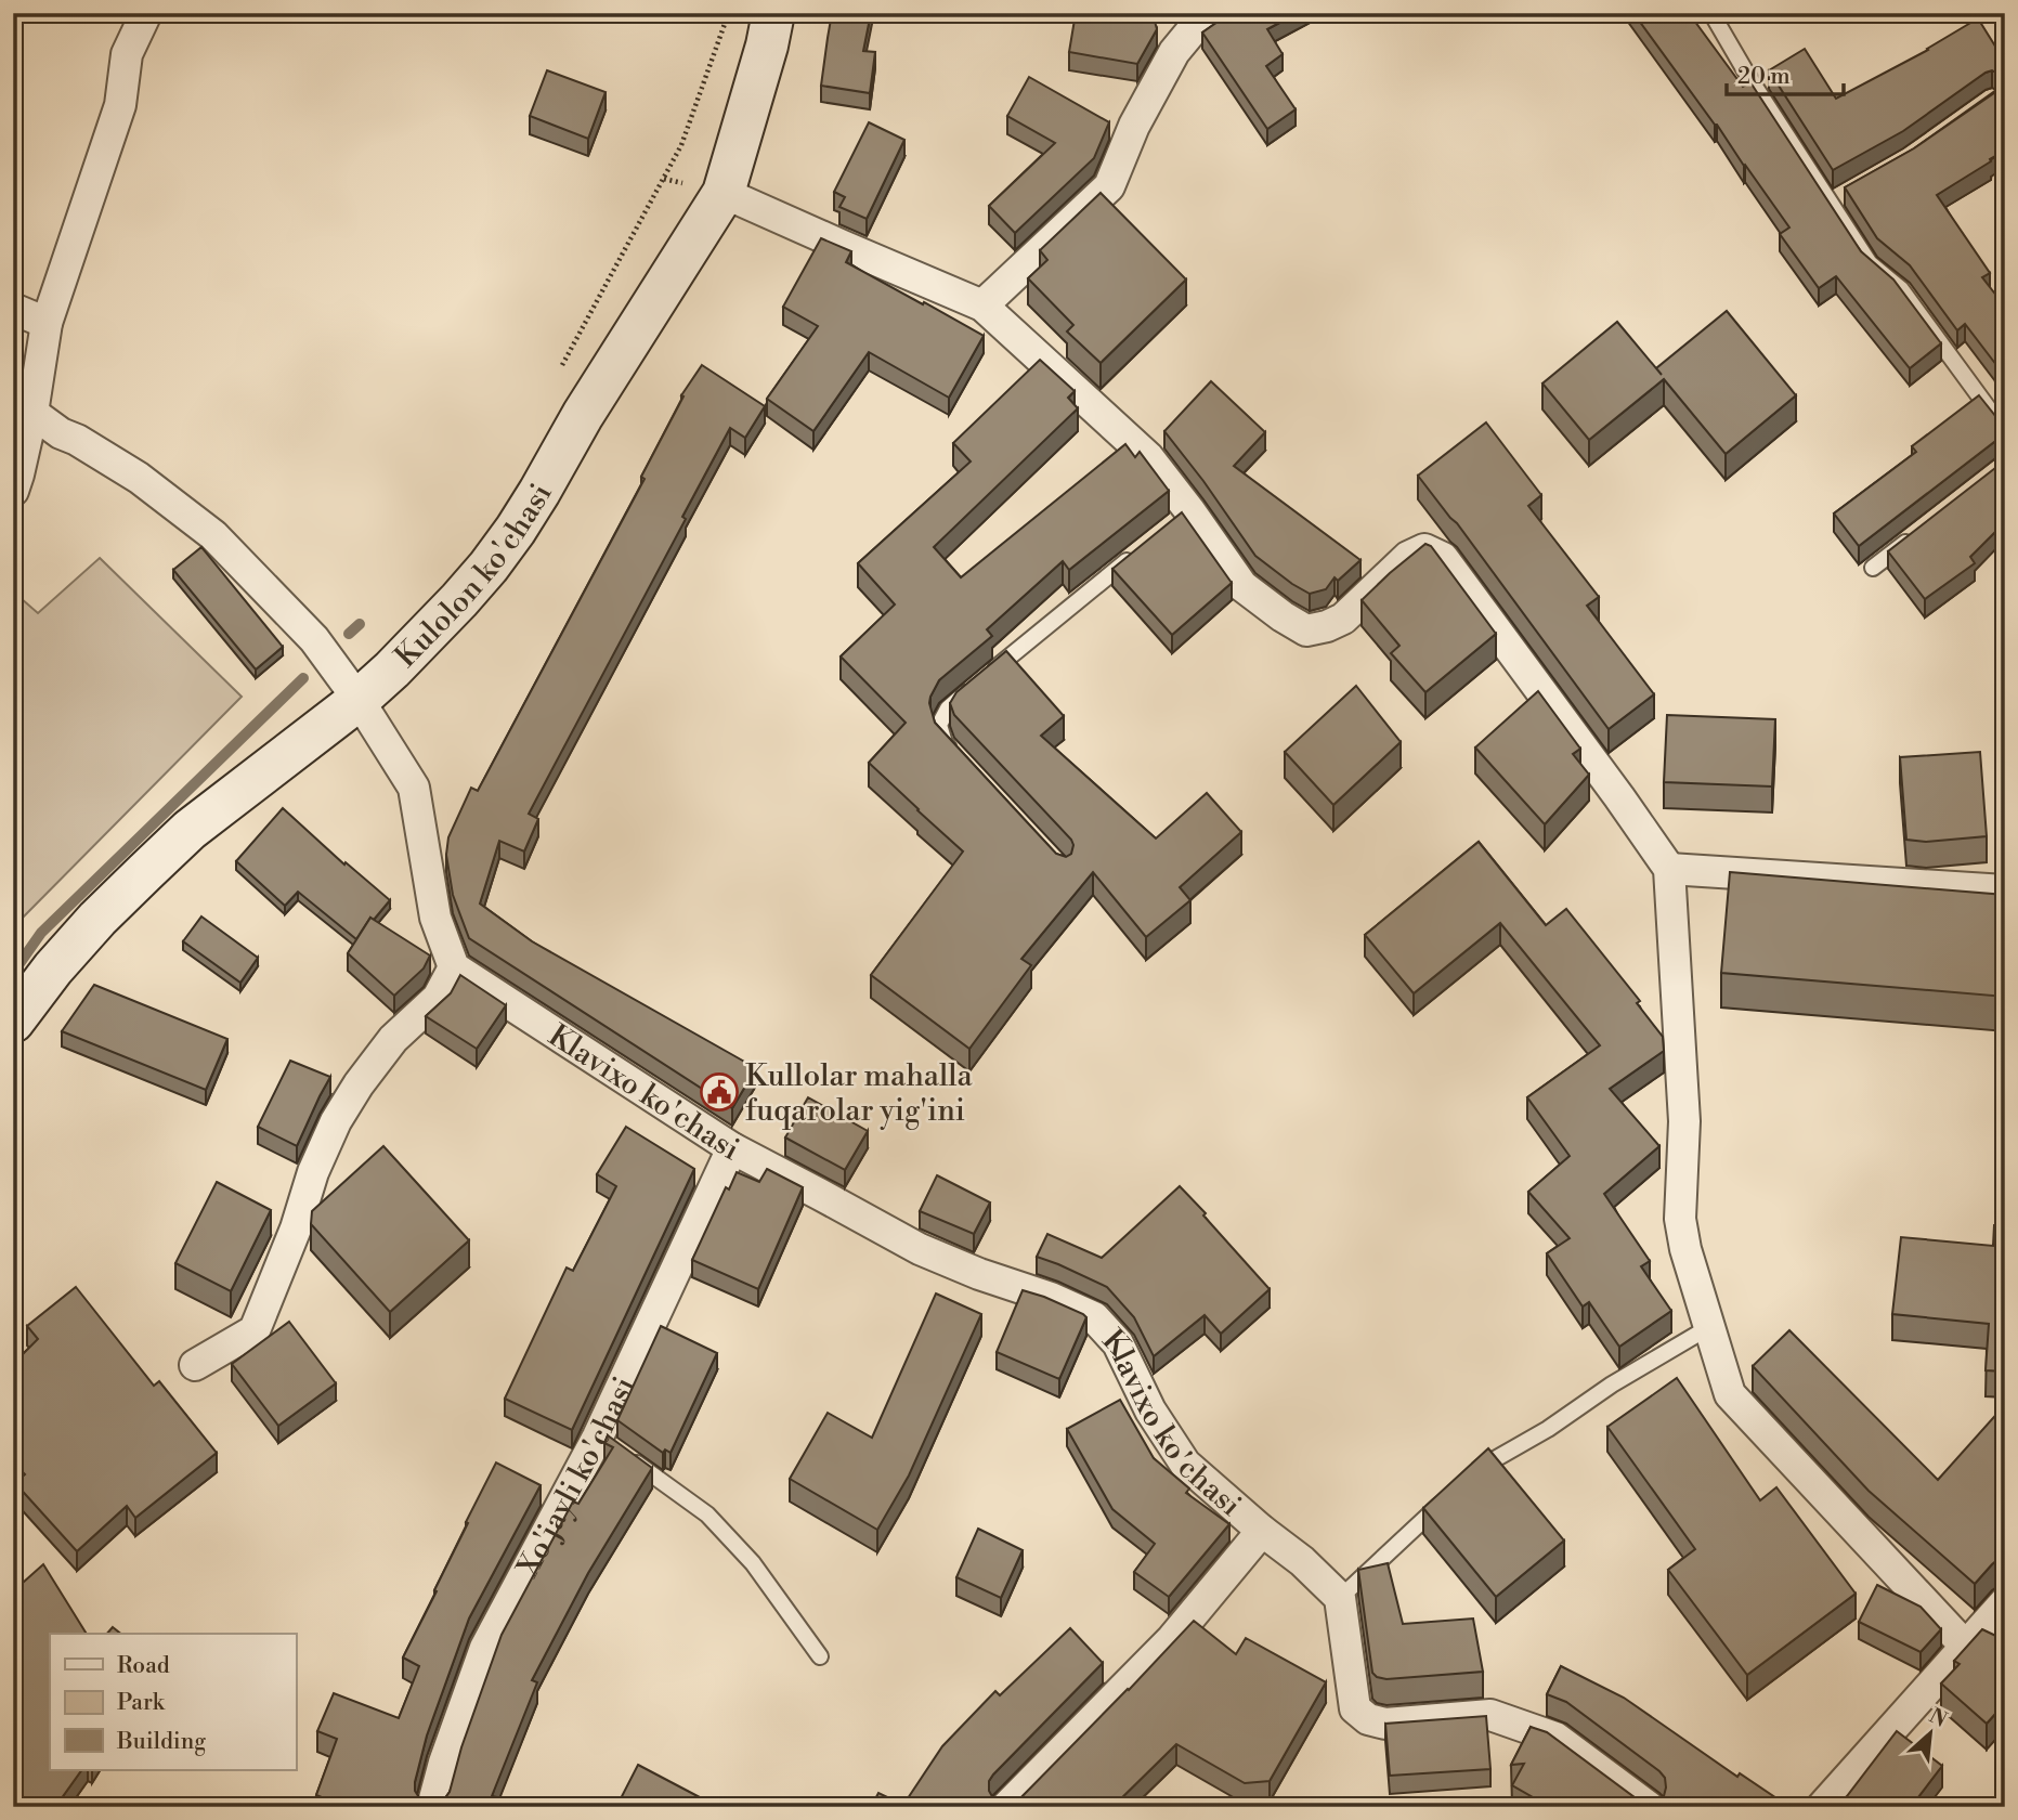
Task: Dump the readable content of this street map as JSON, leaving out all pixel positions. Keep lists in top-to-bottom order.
{
  "streets": {
    "main road": ["Kulolon ko'chasi"],
    "street": ["Klavixo ko'chasi", "Xo'jayli ko'chasi"]
  },
  "crossings": [
    ["Klavixo ko'chasi", "Xo'jayli ko'chasi"]
  ],
  "places": {
    "public building": ["Kullolar mahalla fuqarolar yig'ini"]
  },
  "legend": ["Road", "Park", "Building"],
  "scale_bar": "20 m",
  "north": "top right"
}
